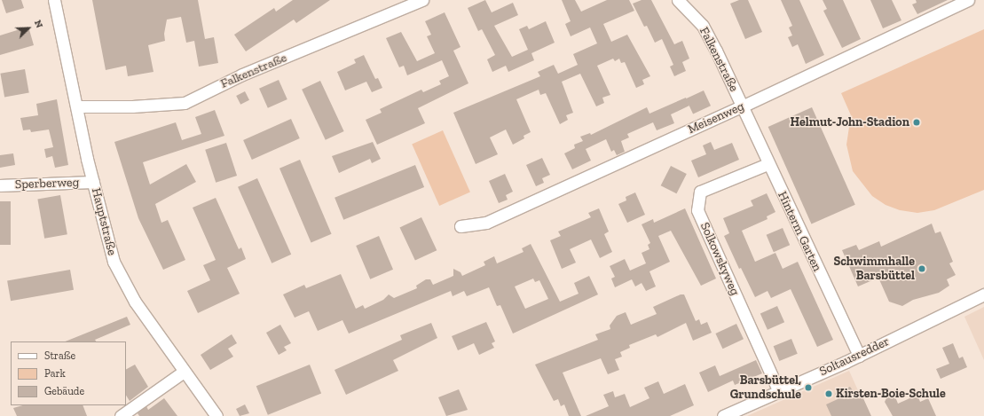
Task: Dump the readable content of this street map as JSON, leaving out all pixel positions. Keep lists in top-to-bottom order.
{
  "streets": {
    "street": [
      "Falkenstraße",
      "Meisenweg",
      "Sperberweg",
      "Hauptstraße",
      "Hinterm Garten",
      "Solkowskyweg",
      "Soltausredder"
    ]
  },
  "crossings": [
    ["Falkenstraße", "Meisenweg"],
    ["Falkenstraße", "Hauptstraße"],
    ["Falkenstraße", "Hinterm Garten"],
    ["Meisenweg", "Hinterm Garten"],
    ["Sperberweg", "Hauptstraße"],
    ["Hinterm Garten", "Solkowskyweg"],
    ["Hinterm Garten", "Soltausredder"],
    ["Solkowskyweg", "Soltausredder"]
  ],
  "places": [
    "Helmut-John-Stadion",
    "Schwimmhalle Barsbüttel",
    "Barsbüttel, Grundschule",
    "Kirsten-Boie-Schule"
  ],
  "legend": ["Straße", "Park", "Gebäude"],
  "north": "top right"
}
